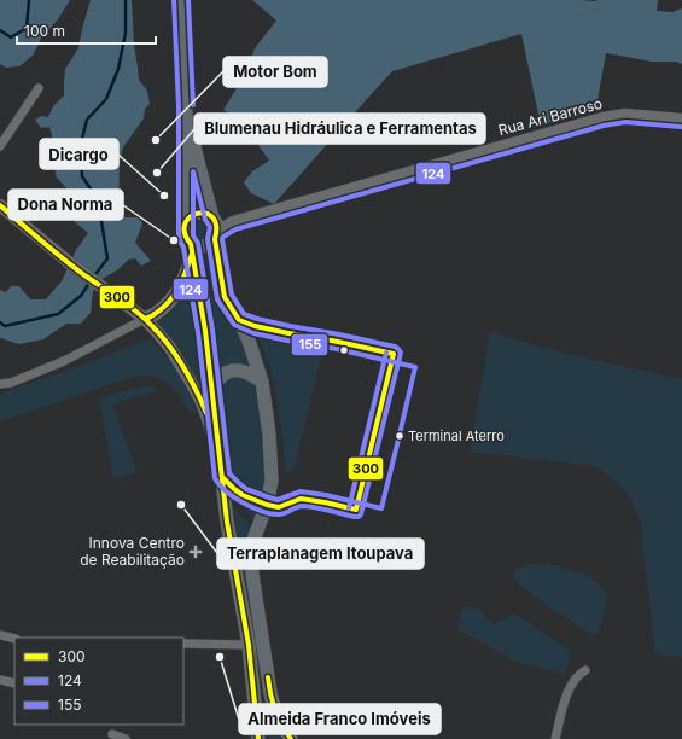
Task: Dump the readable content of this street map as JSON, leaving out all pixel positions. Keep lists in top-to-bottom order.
{
  "streets": {
    "street": ["Rua Ari Barroso"]
  },
  "places": {
    "other": [
      "Motor Bom",
      "Blumenau Hidráulica e Ferramentas",
      "Dicargo",
      "Dona Norma",
      "Terminal Aterro",
      "Terraplanagem Itoupava",
      "Almeida Franco Imóveis"
    ],
    "health": ["Innova Centro de Reabilitação"]
  },
  "lines": ["transit line 124", "transit line 155", "transit line 300"],
  "legend": ["300", "124", "155"],
  "scale_bar": "100 m"
}
